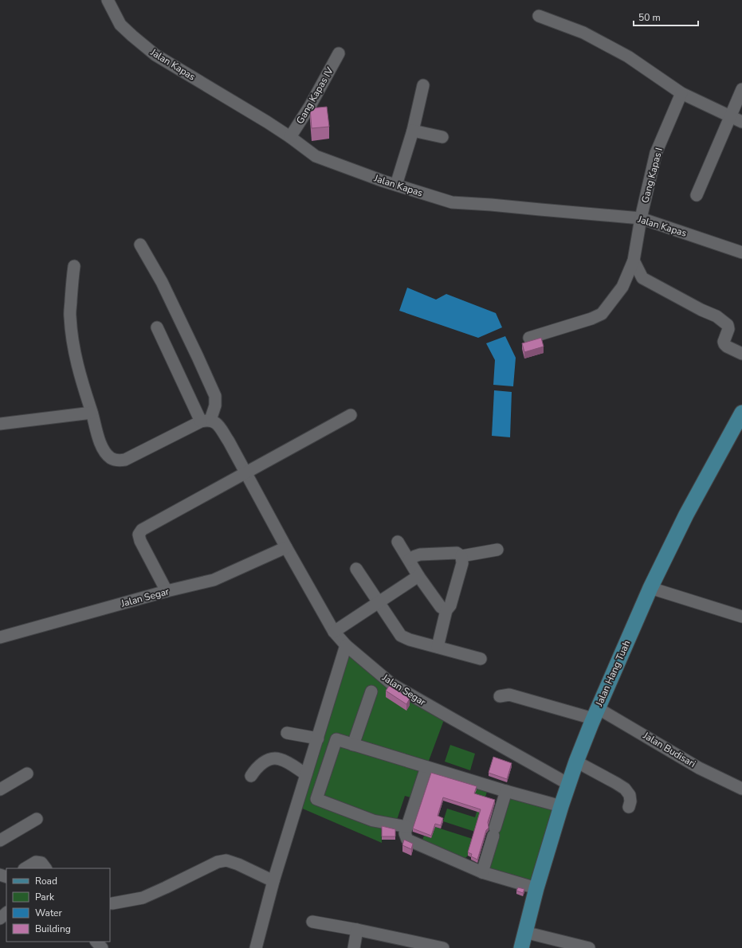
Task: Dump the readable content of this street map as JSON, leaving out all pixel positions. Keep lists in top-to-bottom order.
{
  "streets": {
    "main road": ["Jalan Hang Tuah"],
    "street": [
      "Jalan Kapas",
      "Gang Kapas IV",
      "Gang Kapas I",
      "Jalan Segar",
      "Jalan Budisari"
    ]
  },
  "crossings": [
    ["Jalan Kapas", "Gang Kapas IV"],
    ["Jalan Kapas", "Gang Kapas I"],
    ["Jalan Segar", "Jalan Hang Tuah"],
    ["Jalan Hang Tuah", "Jalan Budisari"]
  ],
  "legend": [
    "Road",
    "Park",
    "Water",
    "Building"
  ],
  "scale_bar": "50 m"
}
